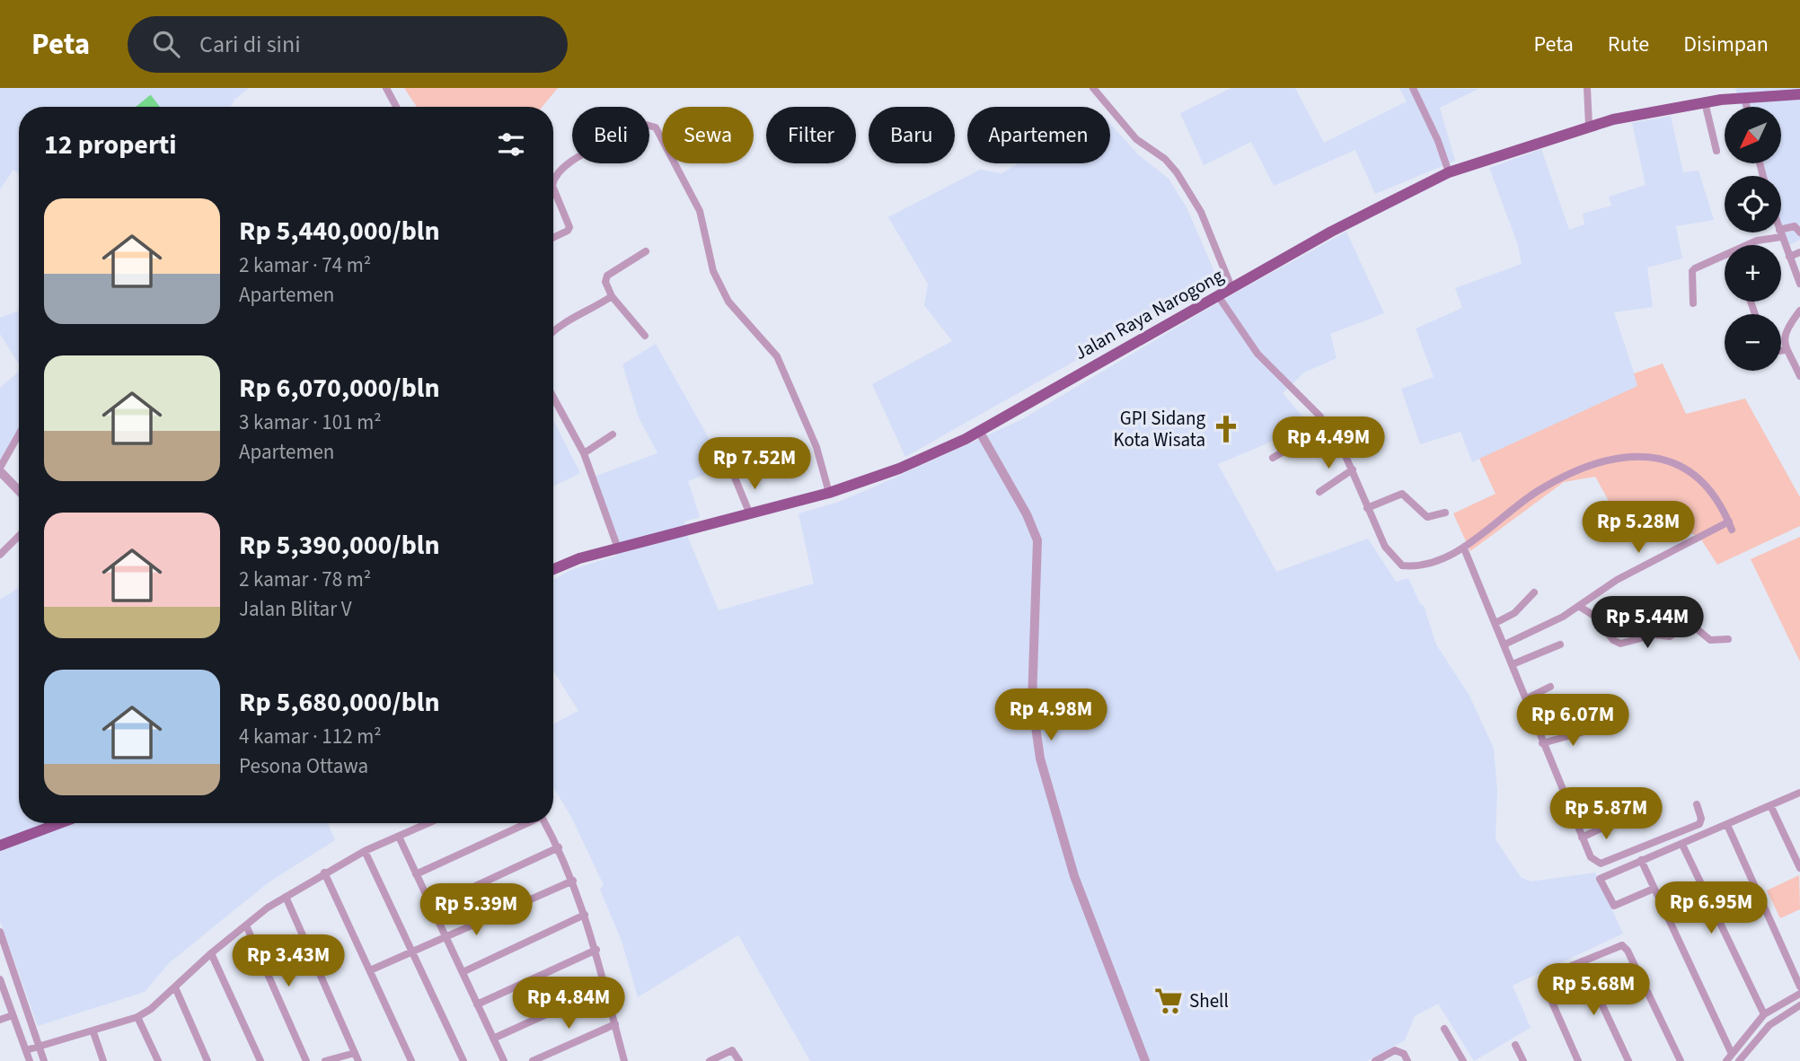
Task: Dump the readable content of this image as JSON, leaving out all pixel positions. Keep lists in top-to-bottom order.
{
  "streets": {
    "main road": ["Jalan Raya Narogong"]
  },
  "places": {
    "church": ["GPI Sidang Kota Wisata"],
    "supermarket": ["Shell"]
  },
  "north": "bottom left",
  "page": {
    "header": "Peta",
    "search": "Cari di sini",
    "nav": ["Peta", "Rute", "Disimpan"],
    "map_buttons": ["+", "−"],
    "chip": [
      "Beli",
      "Sewa",
      "Filter",
      "Baru",
      "Apartemen"
    ],
    "heading": "12 properti",
    "list": [
      {
        "name": "Rp 5,440,000/bln",
        "note": "2 kamar · 74 m² · Apartemen"
      },
      {
        "name": "Rp 6,070,000/bln",
        "note": "3 kamar · 101 m² · Apartemen"
      },
      {
        "name": "Rp 5,390,000/bln",
        "note": "2 kamar · 78 m² · Jalan Blitar V"
      },
      {
        "name": "Rp 5,680,000/bln",
        "note": "4 kamar · 112 m² · Pesona Ottawa"
      }
    ],
    "price": [
      "Rp 4.49M",
      "Rp 7.52M",
      "Rp 5.28M",
      "Rp 5.44M",
      "Rp 4.98M",
      "Rp 6.07M",
      "Rp 5.87M",
      "Rp 6.95M",
      "Rp 5.39M",
      "Rp 3.43M",
      "Rp 5.68M",
      "Rp 4.84M"
    ]
  }
}
